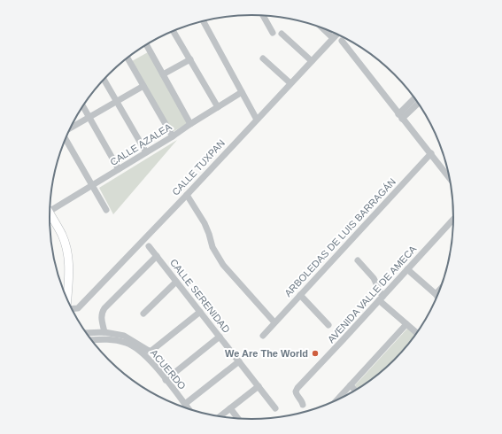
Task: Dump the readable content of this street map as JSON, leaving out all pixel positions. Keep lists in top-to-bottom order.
{
  "streets": {
    "street": [
      "CALLE AZALEA",
      "CALLE TUXPAN",
      "ARBOLEDAS DE LUIS BARRAGÁN",
      "AVENIDA VALLE DE AMECA",
      "CALLE SERENIDAD",
      "ACUERDO"
    ]
  },
  "places": ["We Are The World"]
}
